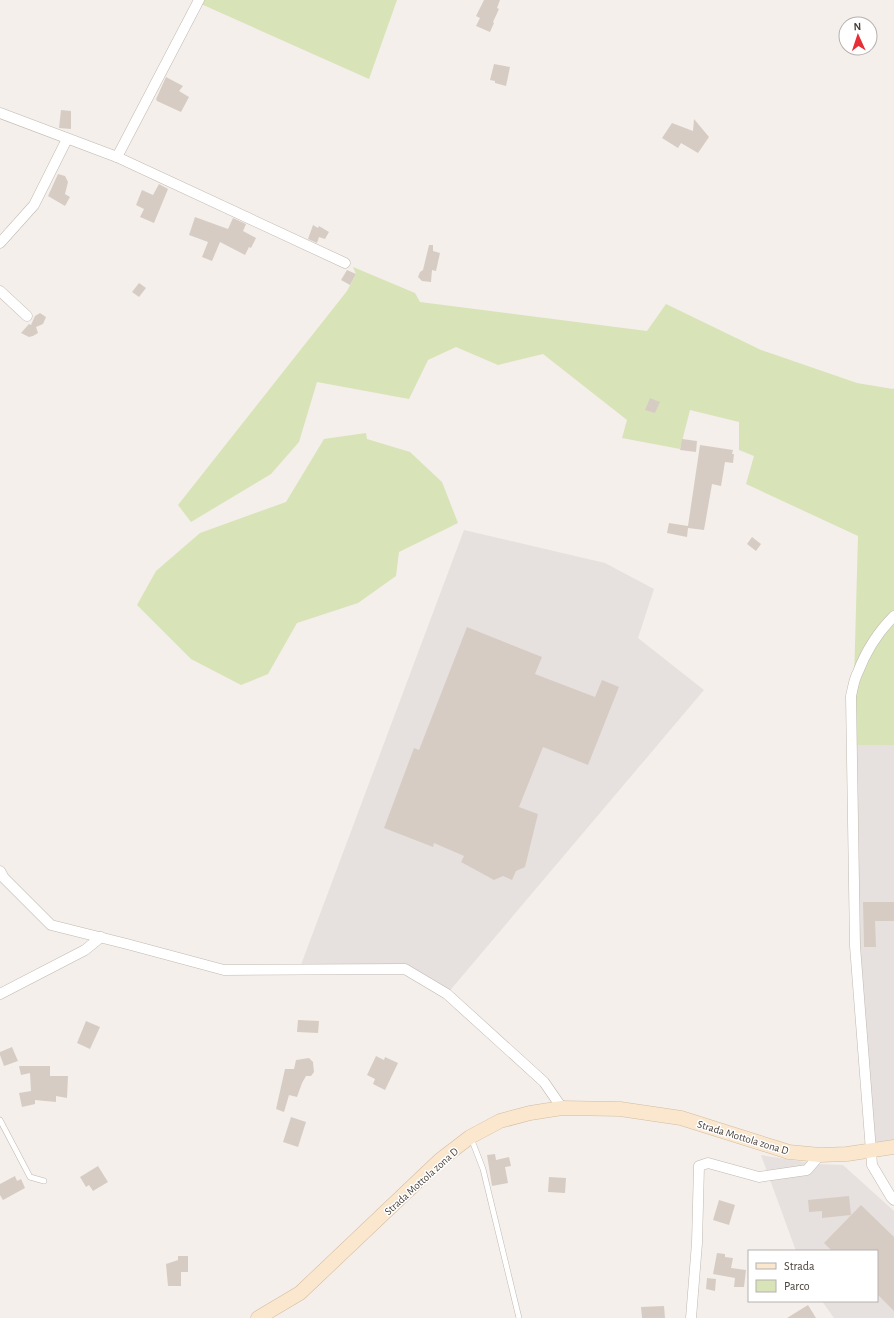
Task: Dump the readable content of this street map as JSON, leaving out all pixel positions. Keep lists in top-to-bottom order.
{
  "streets": {
    "main road": ["Strada Mottola zona D"]
  },
  "legend": ["Strada", "Parco"],
  "north": "top"
}
